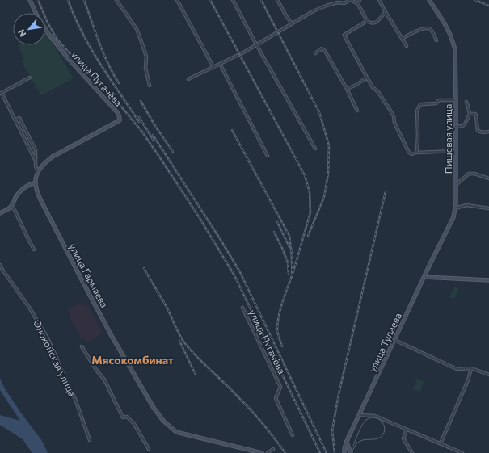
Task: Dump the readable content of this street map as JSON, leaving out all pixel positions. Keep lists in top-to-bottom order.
{
  "streets": {
    "street": [
      "улица Пугачёва",
      "Пищевая улица",
      "улица Гармаева",
      "улица Тулаева",
      "Онохойская улица"
    ]
  },
  "crossings": [
    ["улица Пугачёва", "улица Гармаева"],
    ["Пищевая улица", "улица Тулаева"]
  ],
  "districts": ["Мясокомбинат"],
  "north": "bottom left"
}
